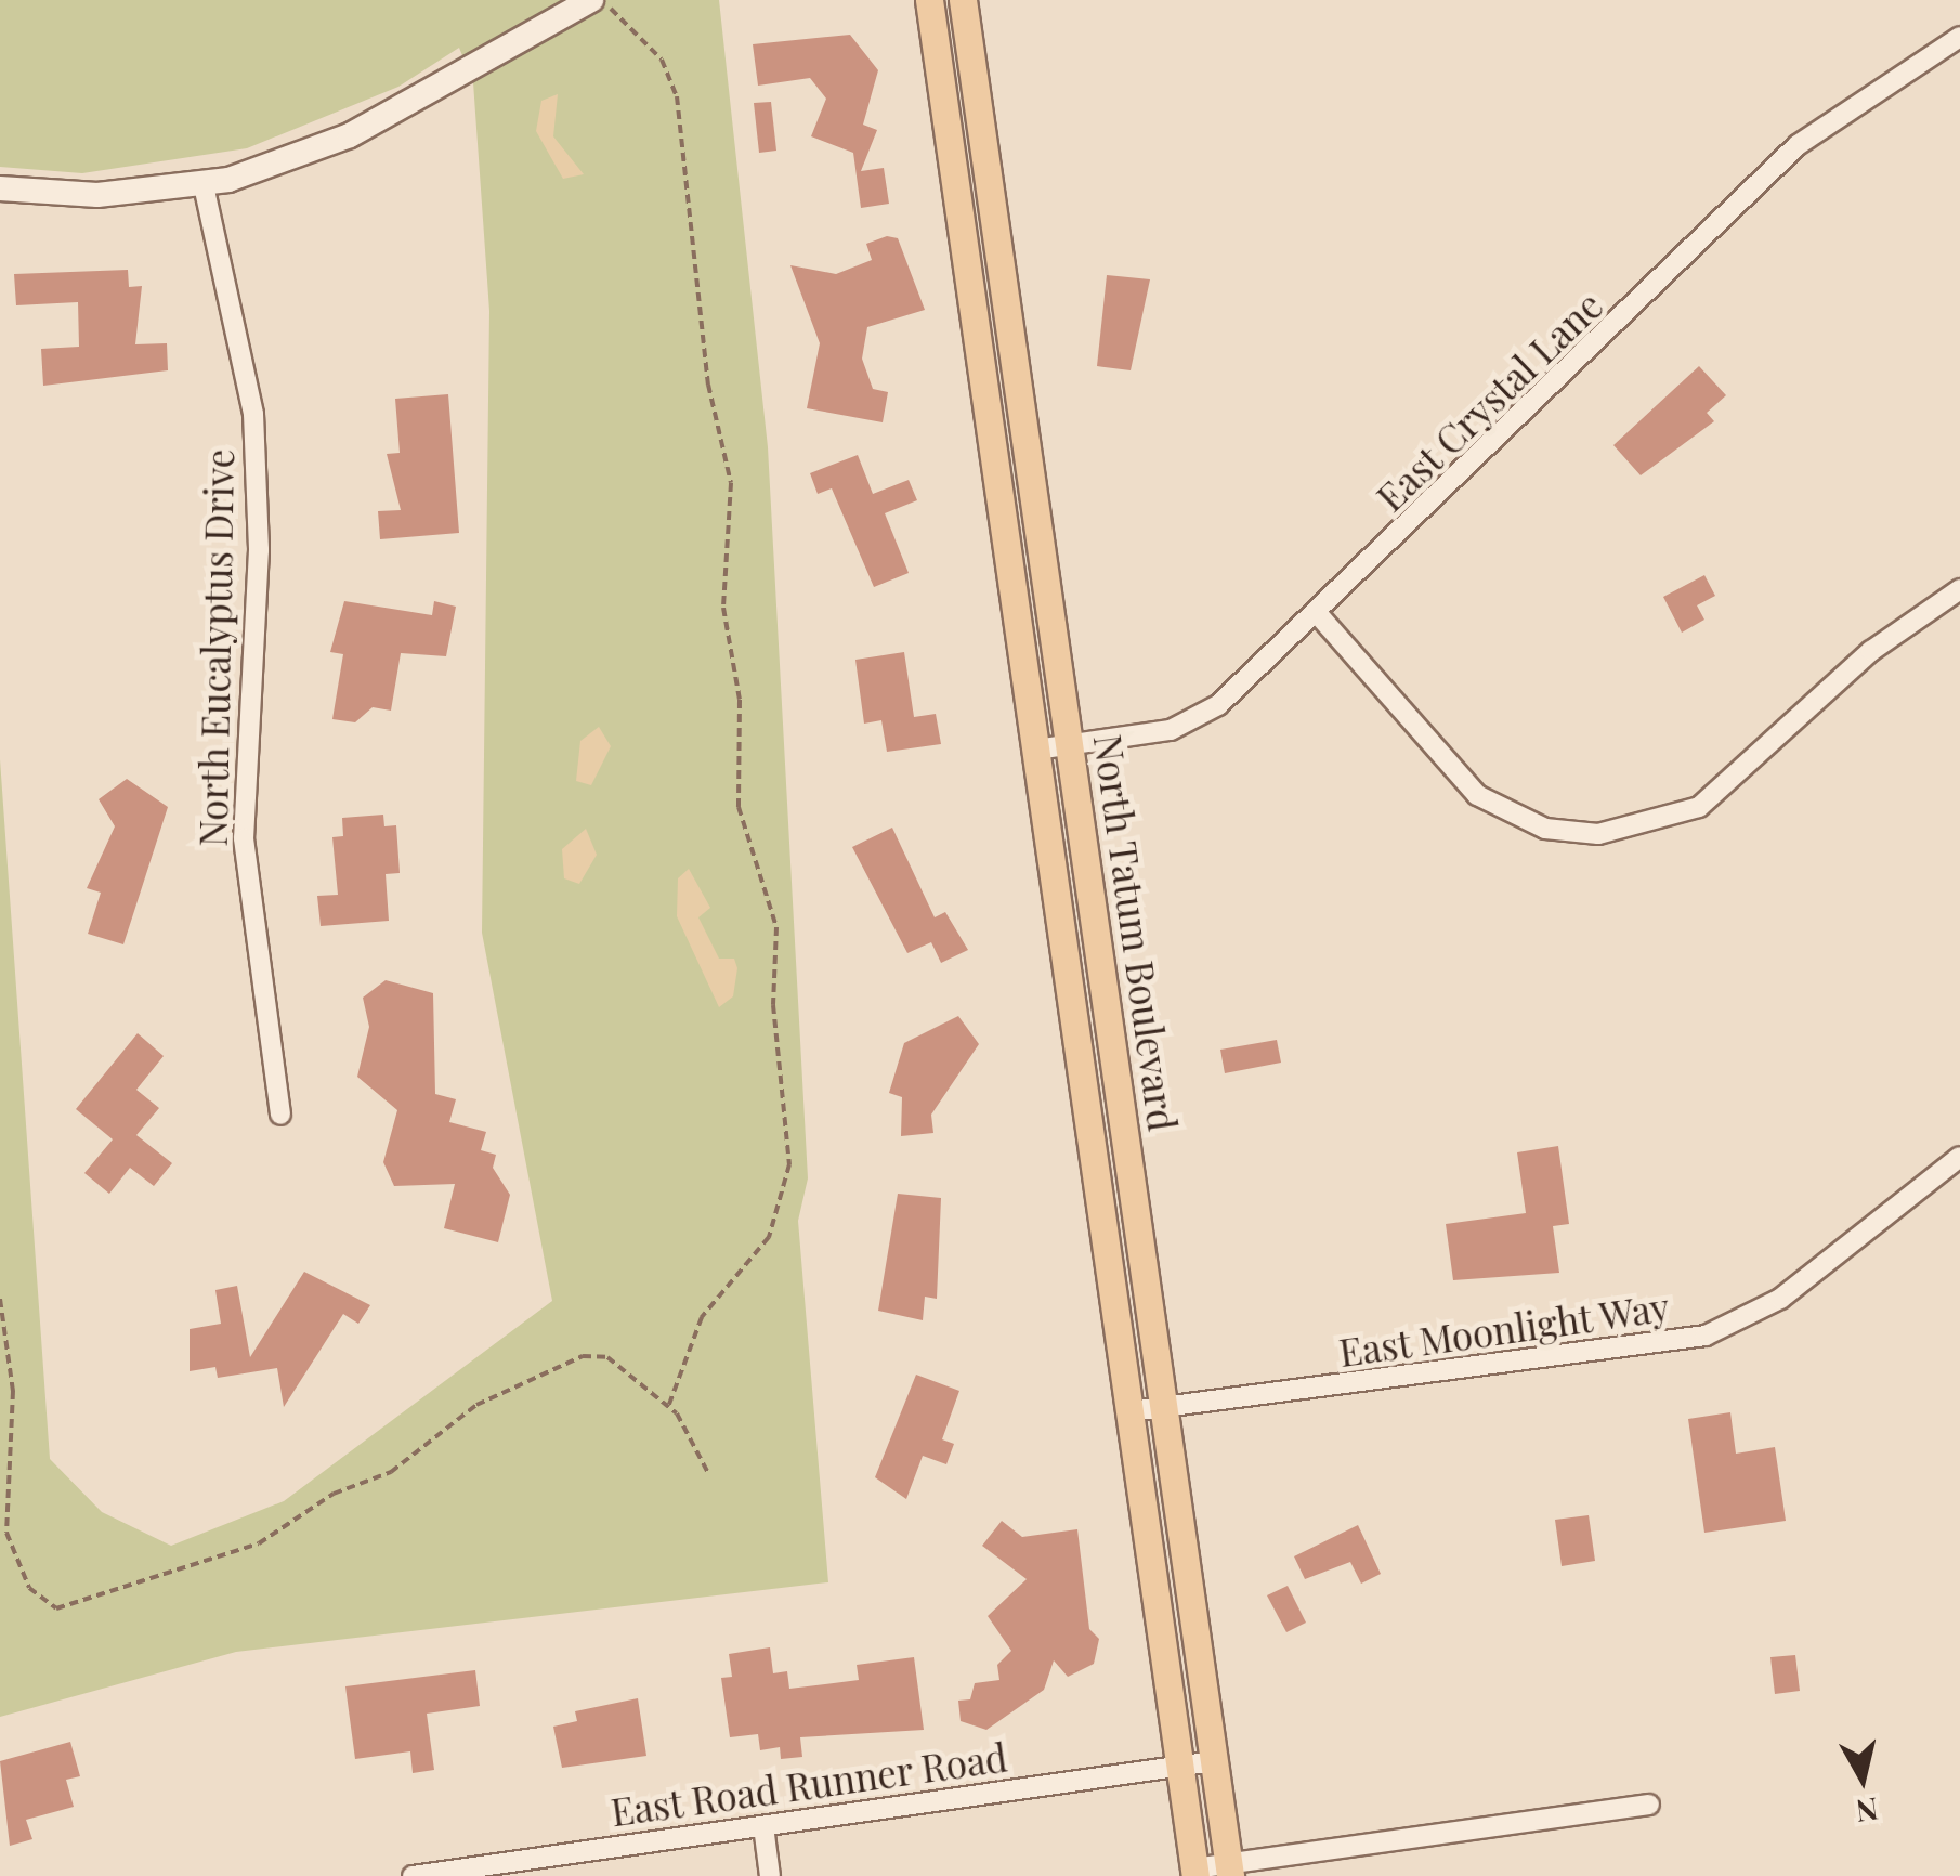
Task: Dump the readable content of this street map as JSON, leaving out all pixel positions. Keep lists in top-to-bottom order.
{
  "streets": {
    "main road": ["North Tatum Boulevard"],
    "street": [
      "East Crystal Lane",
      "North Eucalyptus Drive",
      "East Moonlight Way",
      "East Road Runner Road"
    ]
  },
  "crossings": [
    ["East Crystal Lane", "North Tatum Boulevard"],
    ["North Tatum Boulevard", "East Moonlight Way"],
    ["North Tatum Boulevard", "East Road Runner Road"]
  ],
  "north": "bottom"
}
